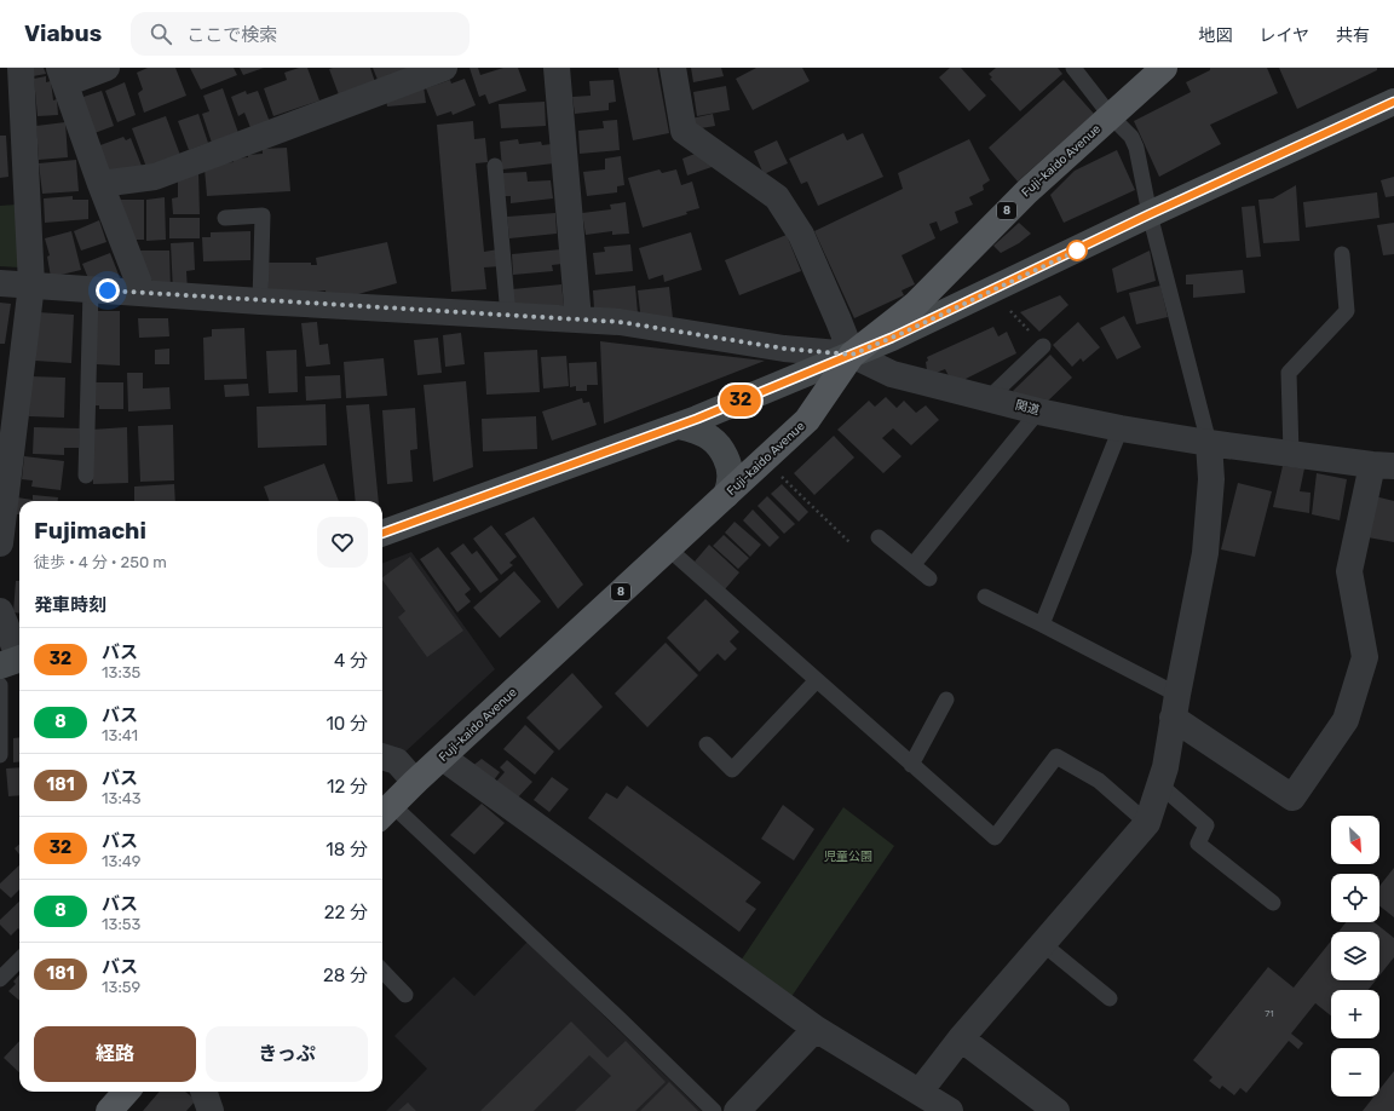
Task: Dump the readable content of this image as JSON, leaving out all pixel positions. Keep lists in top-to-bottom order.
{
  "streets": {
    "main road": ["Fuji-kaido Avenue", "8"],
    "street": ["関道"]
  },
  "crossings": [
    ["Fuji-kaido Avenue", "関道"]
  ],
  "parks": ["児童公園"],
  "lines": ["bus line 32"],
  "house_numbers": ["71"],
  "north": "bottom right",
  "page": {
    "header": "Viabus",
    "search": "ここで検索",
    "nav": ["地図", "レイヤ", "共有"],
    "on_map": "32",
    "heading": [
      ["Fujimachi", "徒歩 · 4 分 · 250 m"],
      "発車時刻"
    ],
    "list": [
      {
        "mark": "32",
        "name": "バス",
        "note": "13:35",
        "value": "4 分"
      },
      {
        "mark": "8",
        "name": "バス",
        "note": "13:41",
        "value": "10 分"
      },
      {
        "mark": "181",
        "name": "バス",
        "note": "13:43",
        "value": "12 分"
      },
      {
        "mark": "32",
        "name": "バス",
        "note": "13:49",
        "value": "18 分"
      },
      {
        "mark": "8",
        "name": "バス",
        "note": "13:53",
        "value": "22 分"
      },
      {
        "mark": "181",
        "name": "バス",
        "note": "13:59",
        "value": "28 分"
      }
    ],
    "map_buttons": ["+", "−"],
    "buttons": ["経路", "きっぷ"]
  }
}
